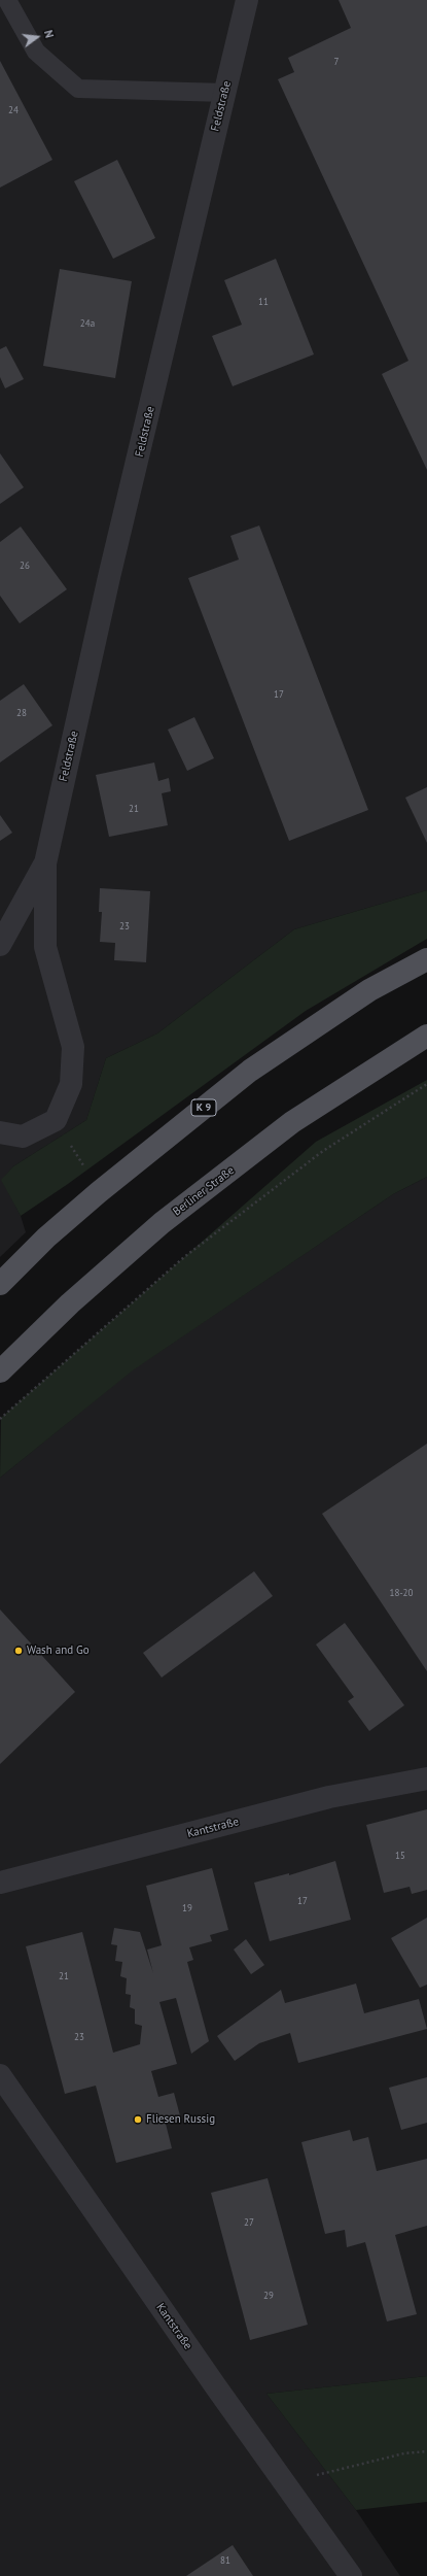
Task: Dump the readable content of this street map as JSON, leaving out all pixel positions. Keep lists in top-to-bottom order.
{
  "streets": {
    "main road": ["K 9", "Berliner Straße"],
    "street": ["Feldstraße", "Kantstraße"]
  },
  "places": ["Wash and Go", "Fliesen Russig"],
  "house_numbers": [
    "7",
    "24",
    "11",
    "24a",
    "26",
    "17",
    "28",
    "21",
    "23",
    "18-20",
    "15",
    "17",
    "19",
    "21",
    "23",
    "27",
    "29",
    "81"
  ],
  "north": "right"
}
